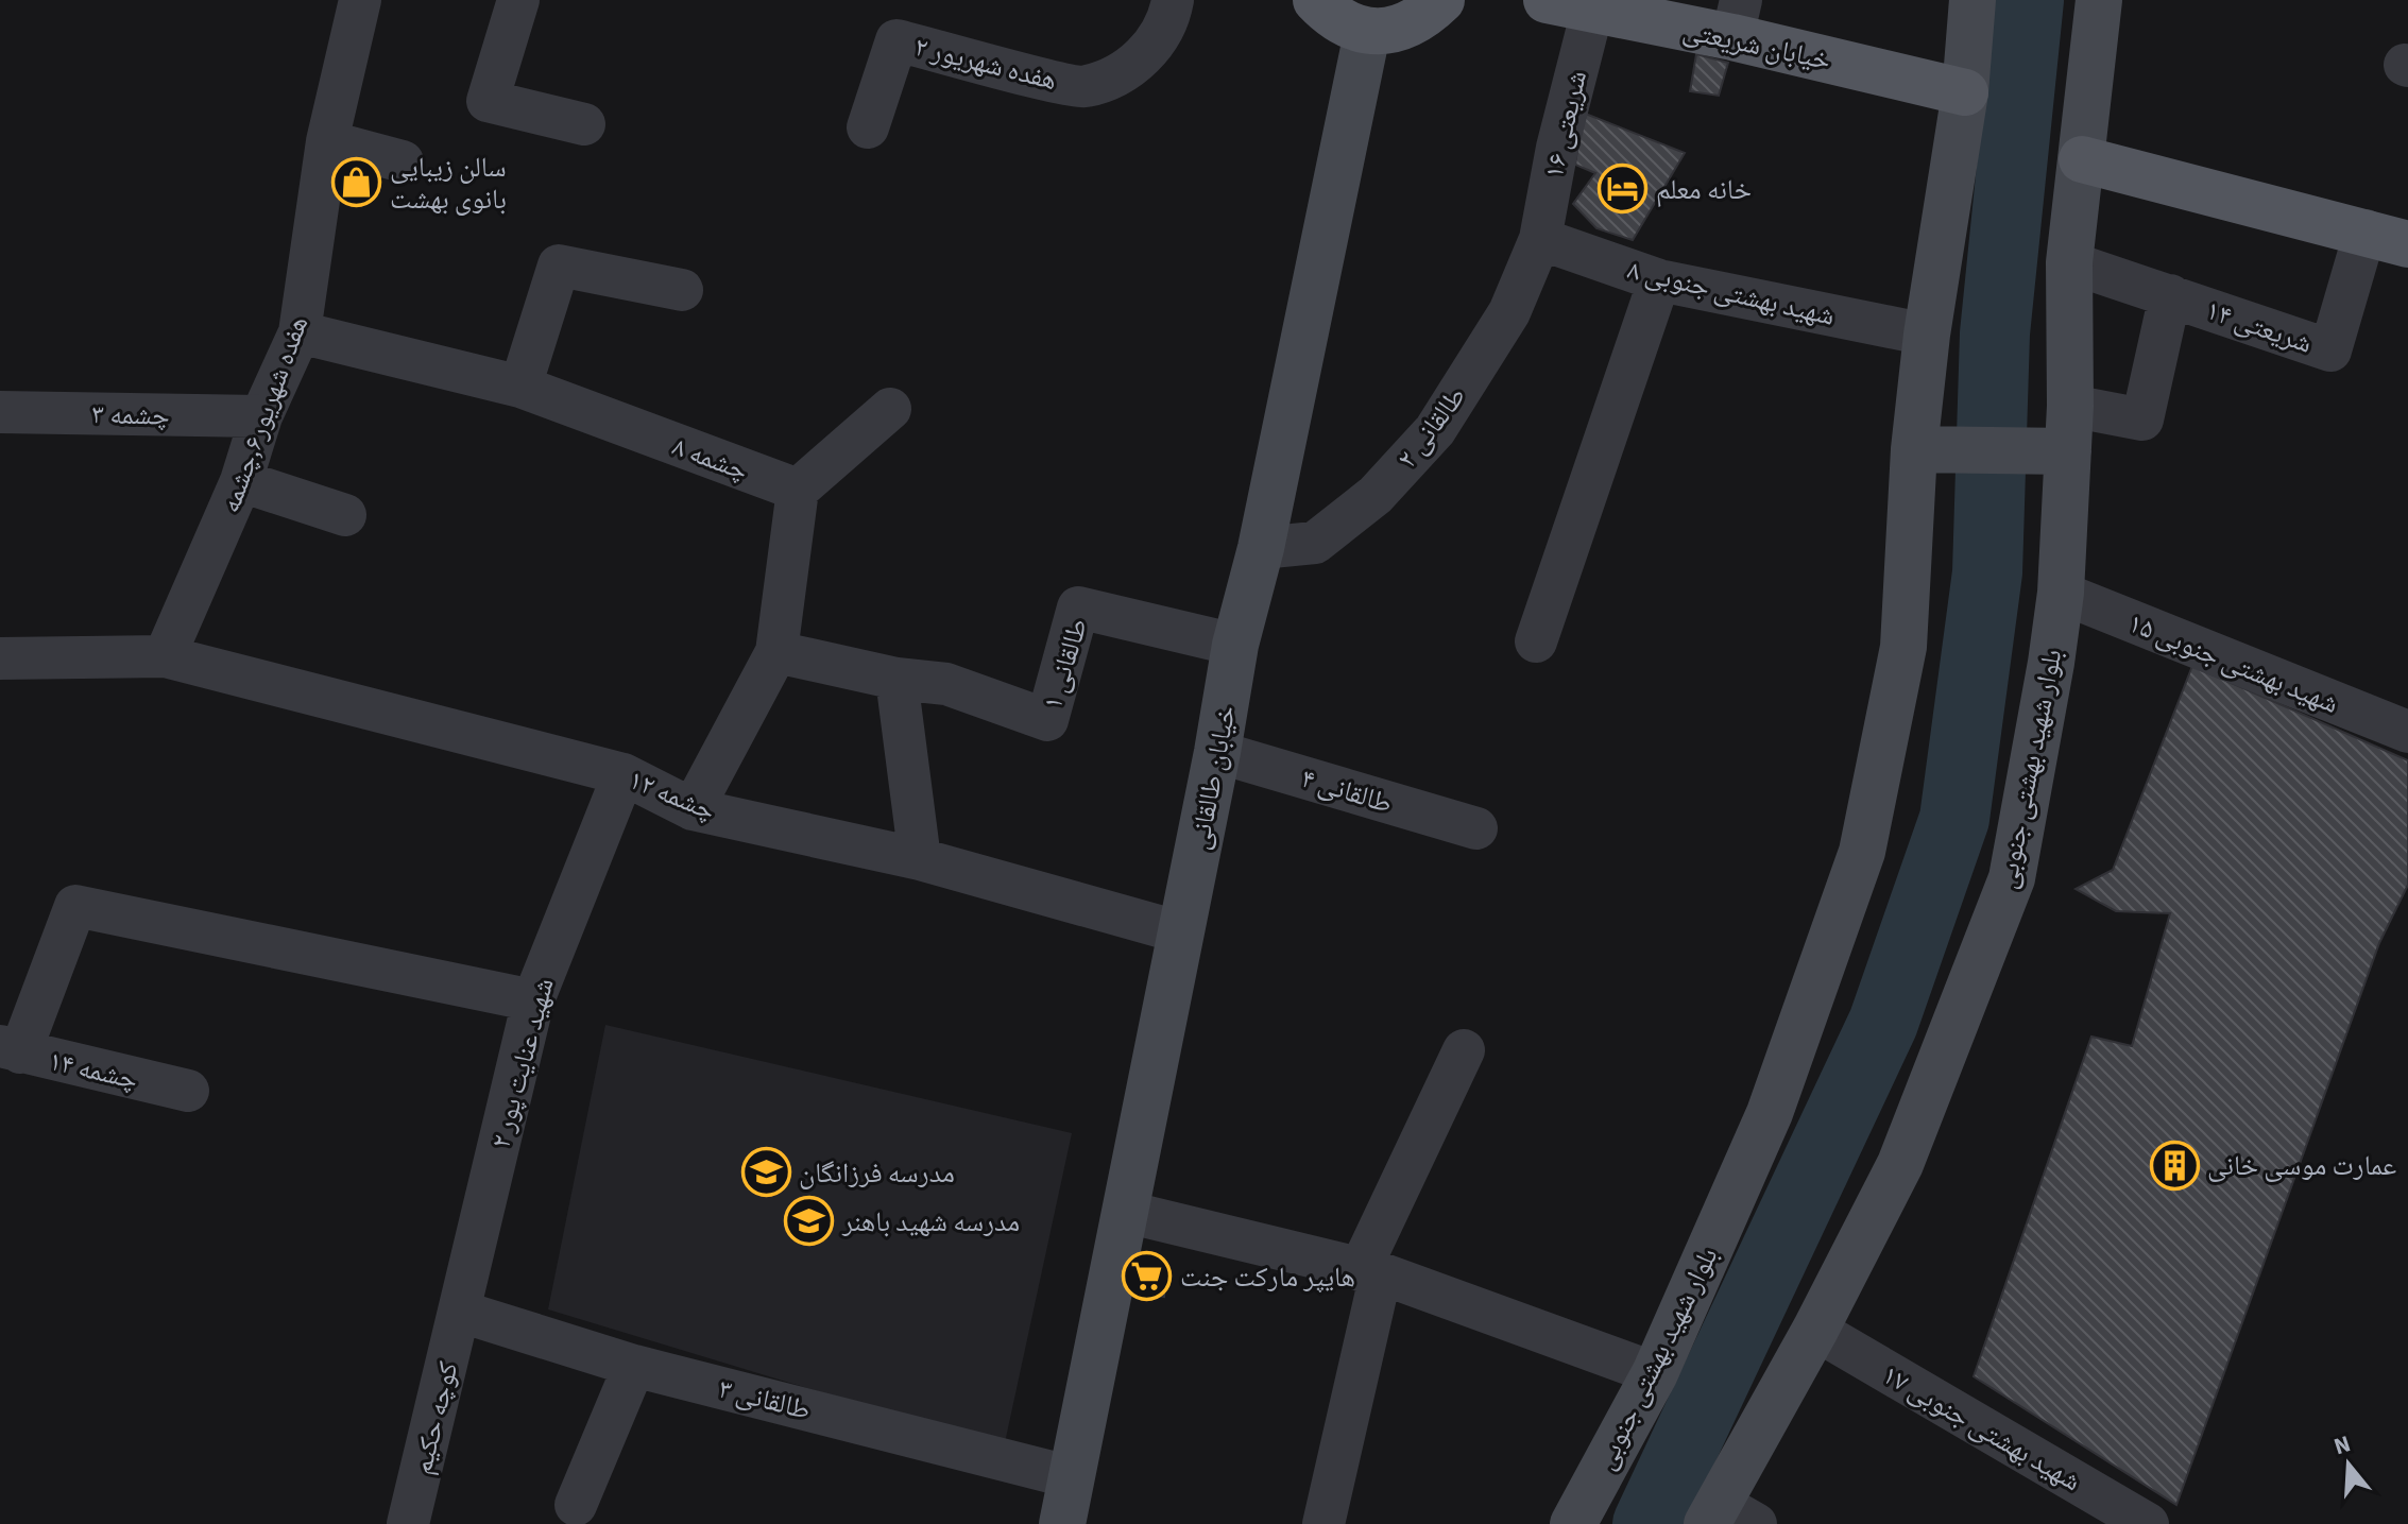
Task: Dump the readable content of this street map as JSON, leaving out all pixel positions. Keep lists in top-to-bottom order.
{
  "streets": {
    "main road": ["خیابان شریعتی"],
    "street": [
      "هفده شهریور ۲",
      "شریعتی ۱۶",
      "شهید بهشتی جنوبی ۸",
      "شریعتی ۱۴",
      "چشمه ۳",
      "هفده شهریور۶,چشمه",
      "طالقانی ۲",
      "چشمه ۸",
      "شهید بهشتی جنوبی ۱۵",
      "طالقانی ۱",
      "بلوار شهید بهشتی جنوبی",
      "خیابان طالقانی",
      "طالقانی ۴",
      "چشمه ۱۲",
      "شهید عنایت پور ۲",
      "چشمه ۱۴",
      "طالقانی ۳",
      "کوچه حکیم",
      "شهید بهشتی جنوبی ۱۷"
    ]
  },
  "crossings": [
    ["خیابان شریعتی", "شریعتی ۱۶"],
    ["خیابان شریعتی", "بلوار شهید بهشتی جنوبی"],
    ["شریعتی ۱۶", "شهید بهشتی جنوبی ۸"],
    ["شریعتی ۱۶", "طالقانی ۲"],
    ["شهید بهشتی جنوبی ۸", "طالقانی ۲"],
    ["شهید بهشتی جنوبی ۸", "بلوار شهید بهشتی جنوبی"],
    ["شریعتی ۱۴", "بلوار شهید بهشتی جنوبی"],
    ["چشمه ۳", "هفده شهریور۶,چشمه"],
    ["هفده شهریور۶,چشمه", "چشمه ۸"],
    ["هفده شهریور۶,چشمه", "چشمه ۱۲"],
    ["طالقانی ۲", "خیابان طالقانی"],
    ["شهید بهشتی جنوبی ۱۵", "بلوار شهید بهشتی جنوبی"],
    ["طالقانی ۱", "خیابان طالقانی"],
    ["بلوار شهید بهشتی جنوبی", "شهید بهشتی جنوبی ۱۷"],
    ["خیابان طالقانی", "طالقانی ۴"],
    ["خیابان طالقانی", "چشمه ۱۲"],
    ["خیابان طالقانی", "طالقانی ۳"],
    ["چشمه ۱۲", "شهید عنایت پور ۲"],
    ["شهید عنایت پور ۲", "طالقانی ۳"],
    ["شهید عنایت پور ۲", "کوچه حکیم"],
    ["طالقانی ۳", "کوچه حکیم"]
  ],
  "places": {
    "shop": ["سالن زیبایی بانوی بهشت"],
    "hotel": ["خانه معلم"],
    "building": ["عمارت موسی خانی"],
    "school or university": ["مدرسه فرزانگان", "مدرسه شهید باهنر"],
    "supermarket": ["هایپر مارکت جنت"]
  },
  "north": "top"
}
